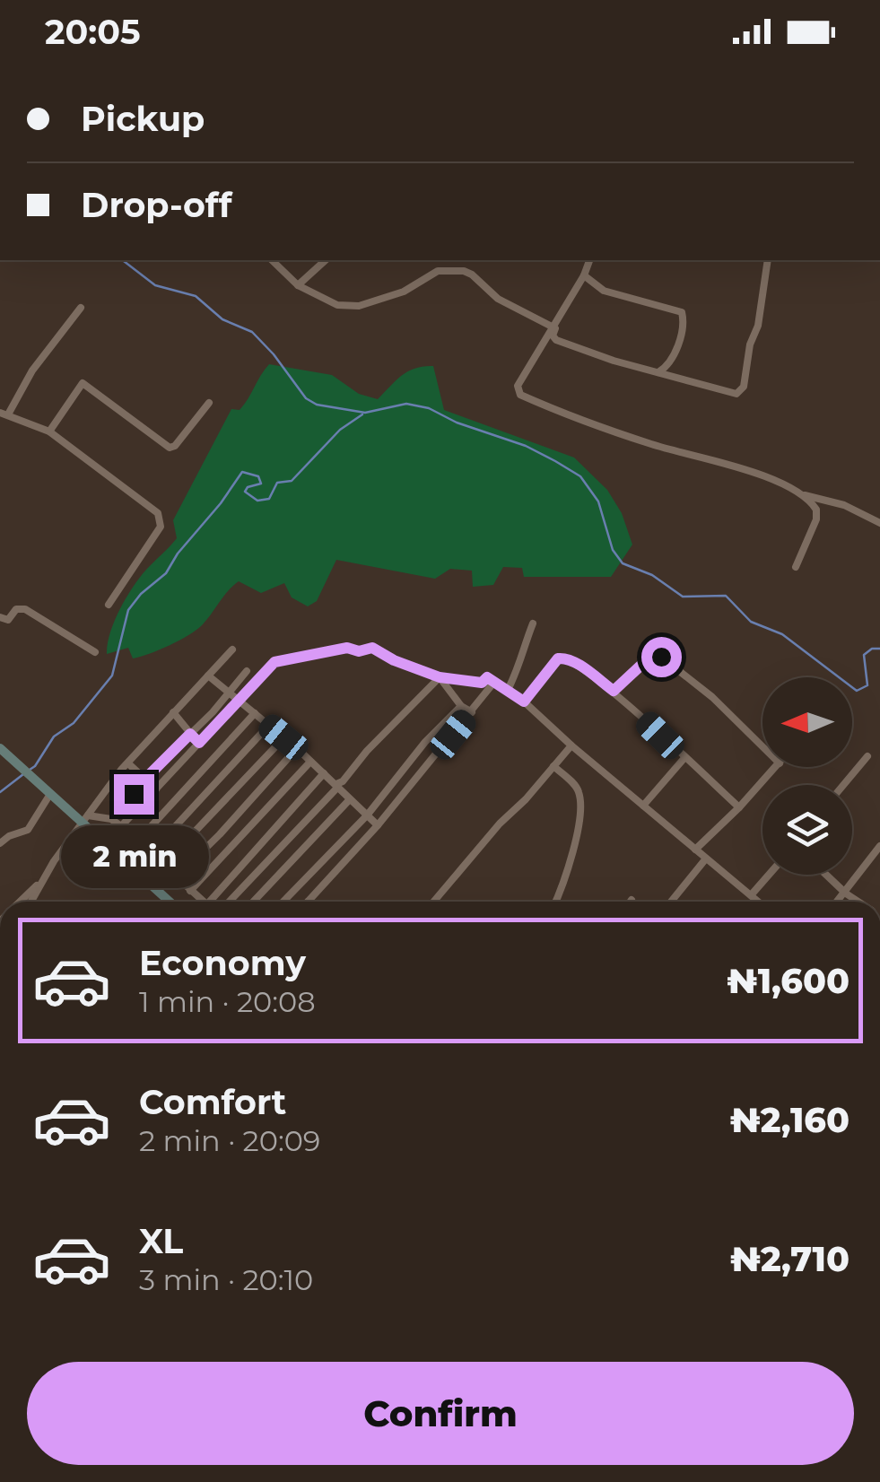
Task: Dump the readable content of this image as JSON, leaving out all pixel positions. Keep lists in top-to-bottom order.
{
  "north": "left",
  "page": {
    "status": "20:05",
    "banner": ["Pickup", "Drop-off"],
    "bubble": "2 min",
    "list": [
      {
        "name": "Economy",
        "note": "1 min · 20:08",
        "value": "₦1,600"
      },
      {
        "name": "Comfort",
        "note": "2 min · 20:09",
        "value": "₦2,160"
      },
      {
        "name": "XL",
        "note": "3 min · 20:10",
        "value": "₦2,710"
      }
    ],
    "buttons": "Confirm"
  }
}
